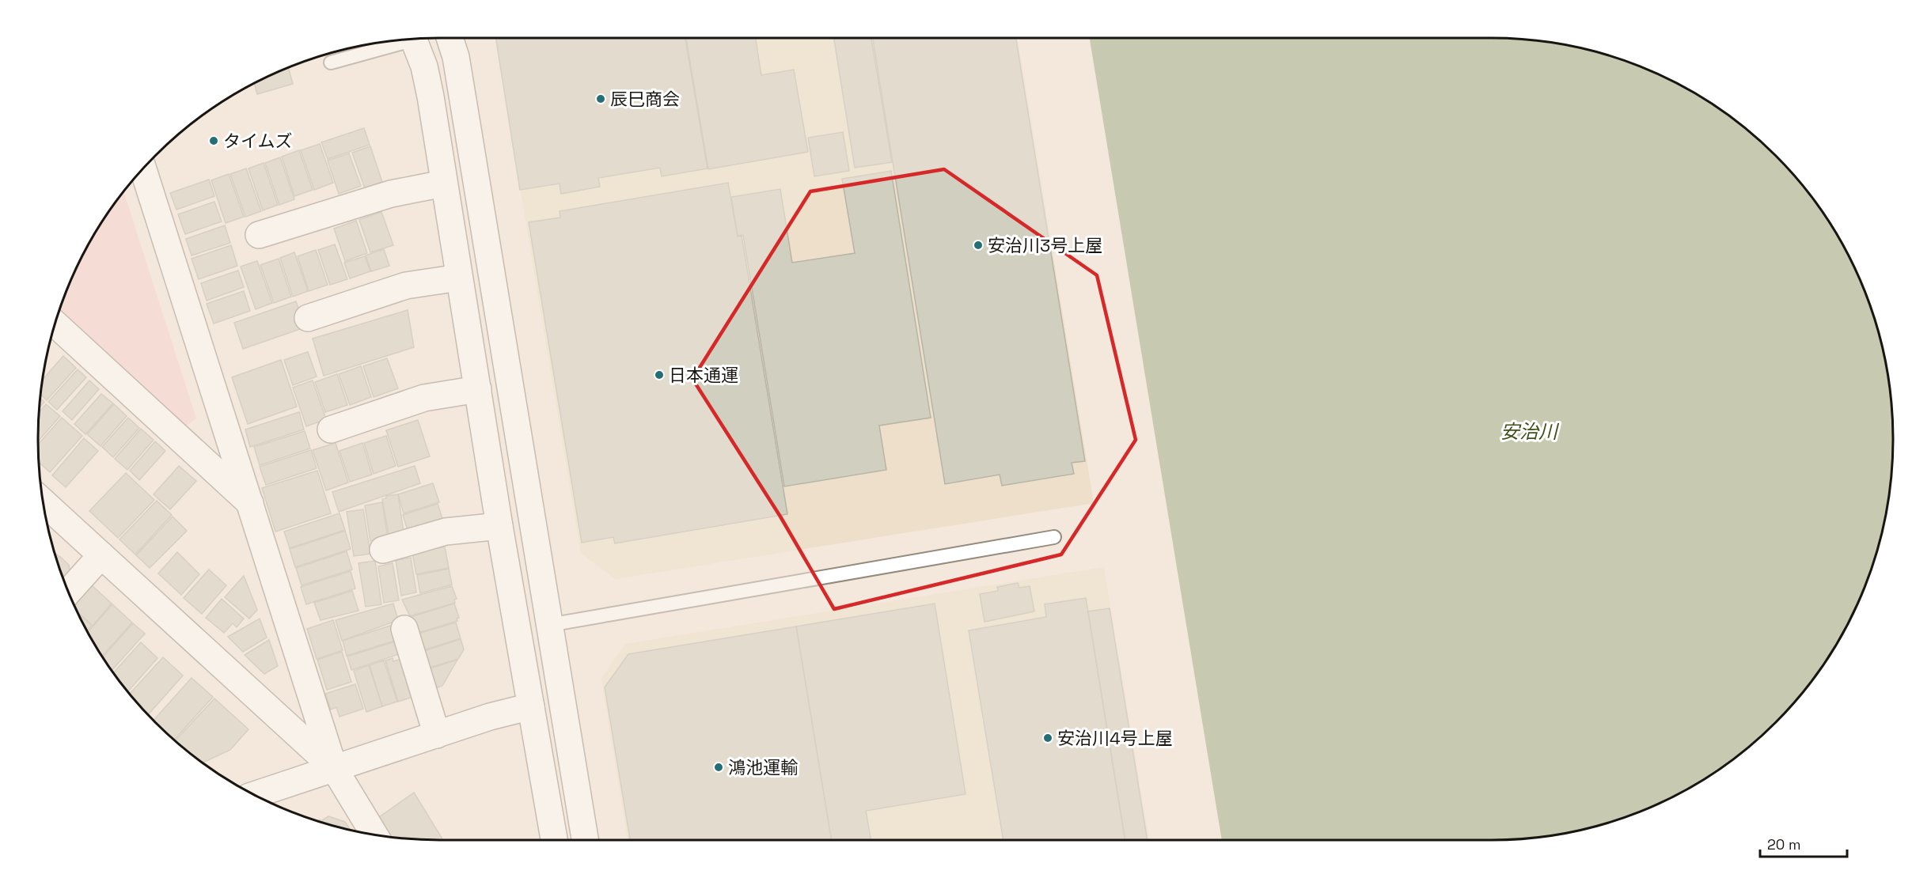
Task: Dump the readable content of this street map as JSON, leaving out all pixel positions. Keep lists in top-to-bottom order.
{
  "water": ["安治川"],
  "places": [
    "辰巳商会",
    "タイムズ",
    "安治川3号上屋",
    "日本通運",
    "安治川4号上屋",
    "鴻池運輸"
  ],
  "scale_bar": "20 m"
}
